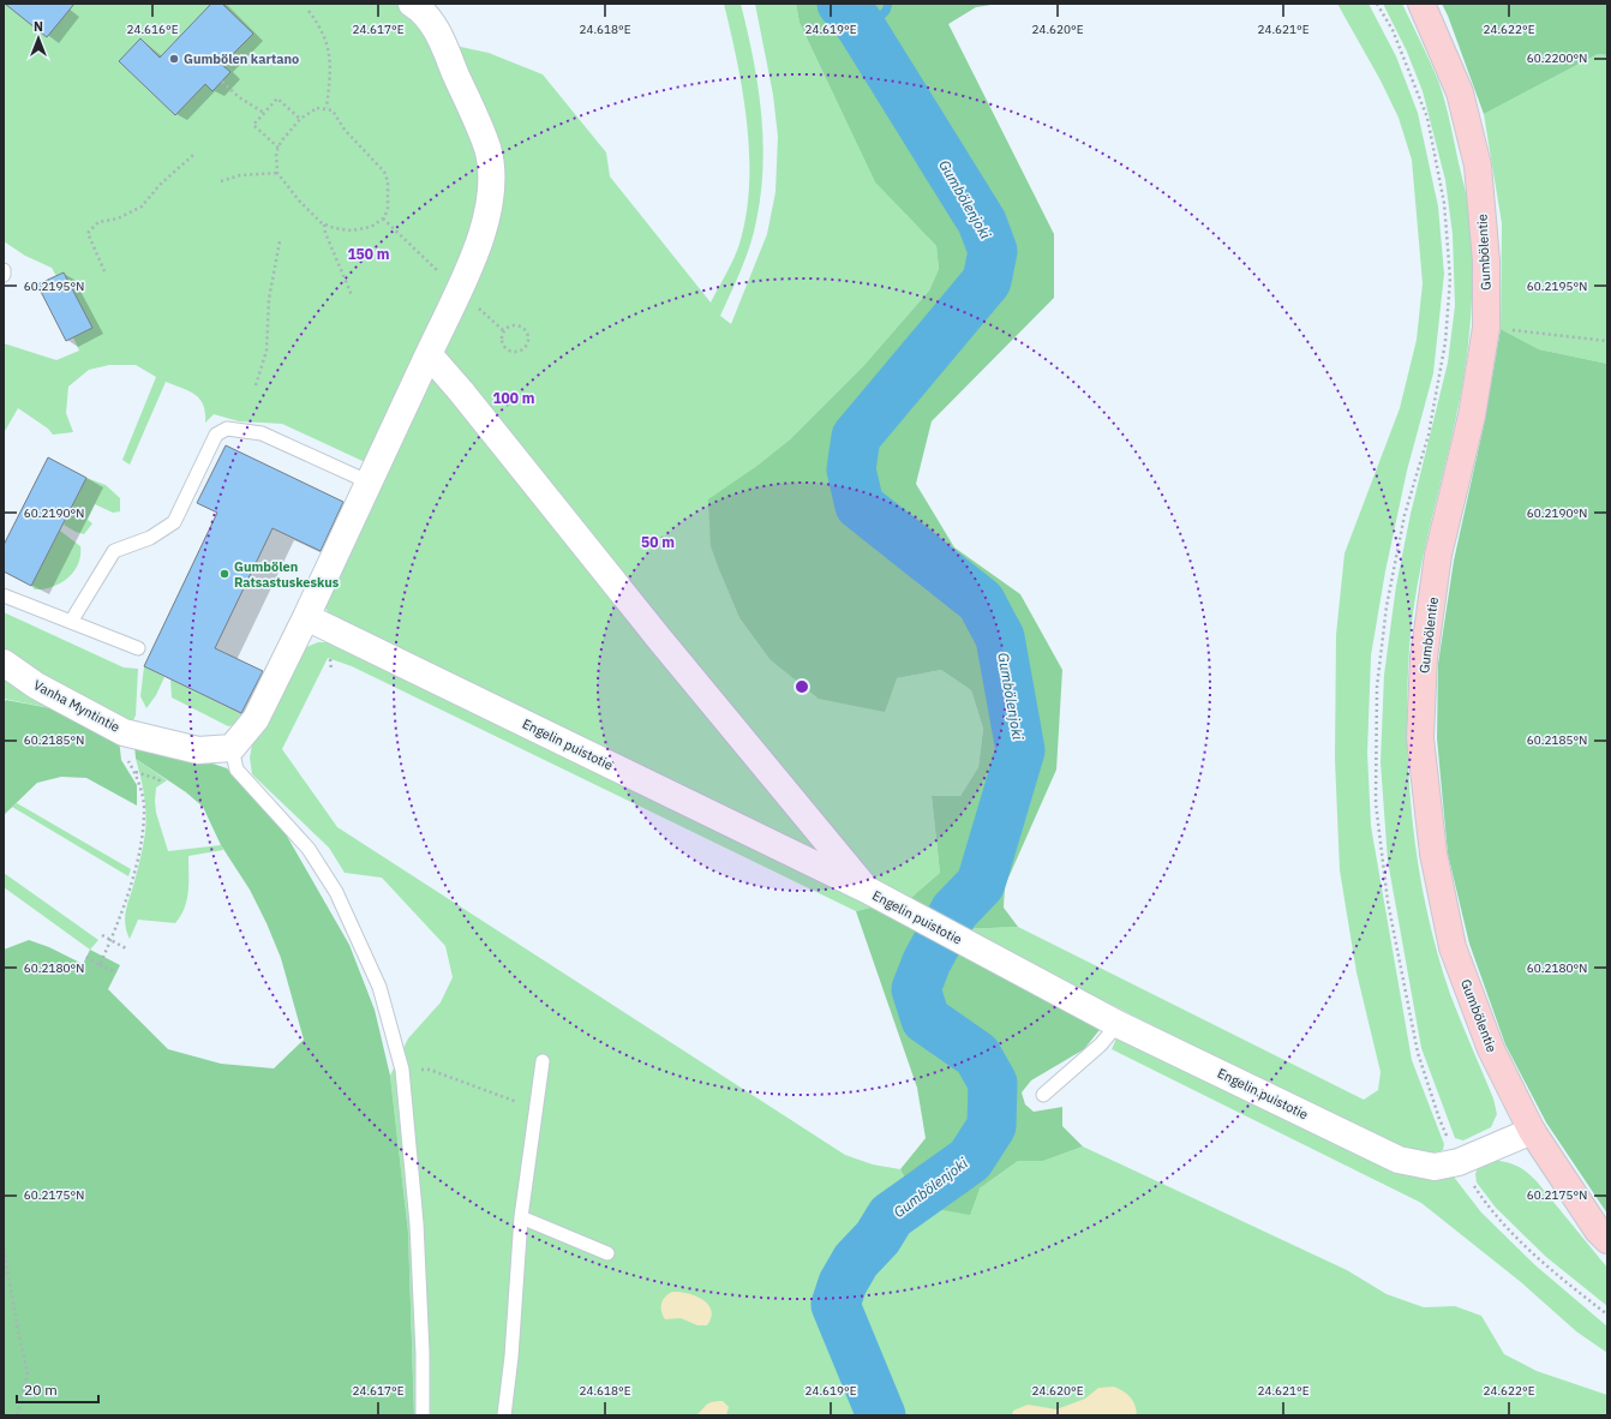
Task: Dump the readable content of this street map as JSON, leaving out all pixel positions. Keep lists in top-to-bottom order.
{
  "streets": {
    "main road": ["Gumbölentie"],
    "street": ["Vanha Myntintie", "Engelin puistotie"]
  },
  "crossings": [
    ["Gumbölentie", "Engelin puistotie"]
  ],
  "water": ["Gumbölenjoki"],
  "places": ["Gumbölen kartano", "Gumbölen Ratsastuskeskus"],
  "scale_bar": "20 m",
  "north": "top",
  "coordinates": [
    "24.616°E",
    "24.617°E",
    "24.618°E",
    "24.619°E",
    "24.620°E",
    "24.621°E",
    "24.622°E",
    "60.2200°N",
    "60.2195°N",
    "60.2190°N",
    "60.2185°N",
    "60.2180°N",
    "60.2175°N"
  ],
  "rings": ["150 m", "100 m", "50 m"]
}
